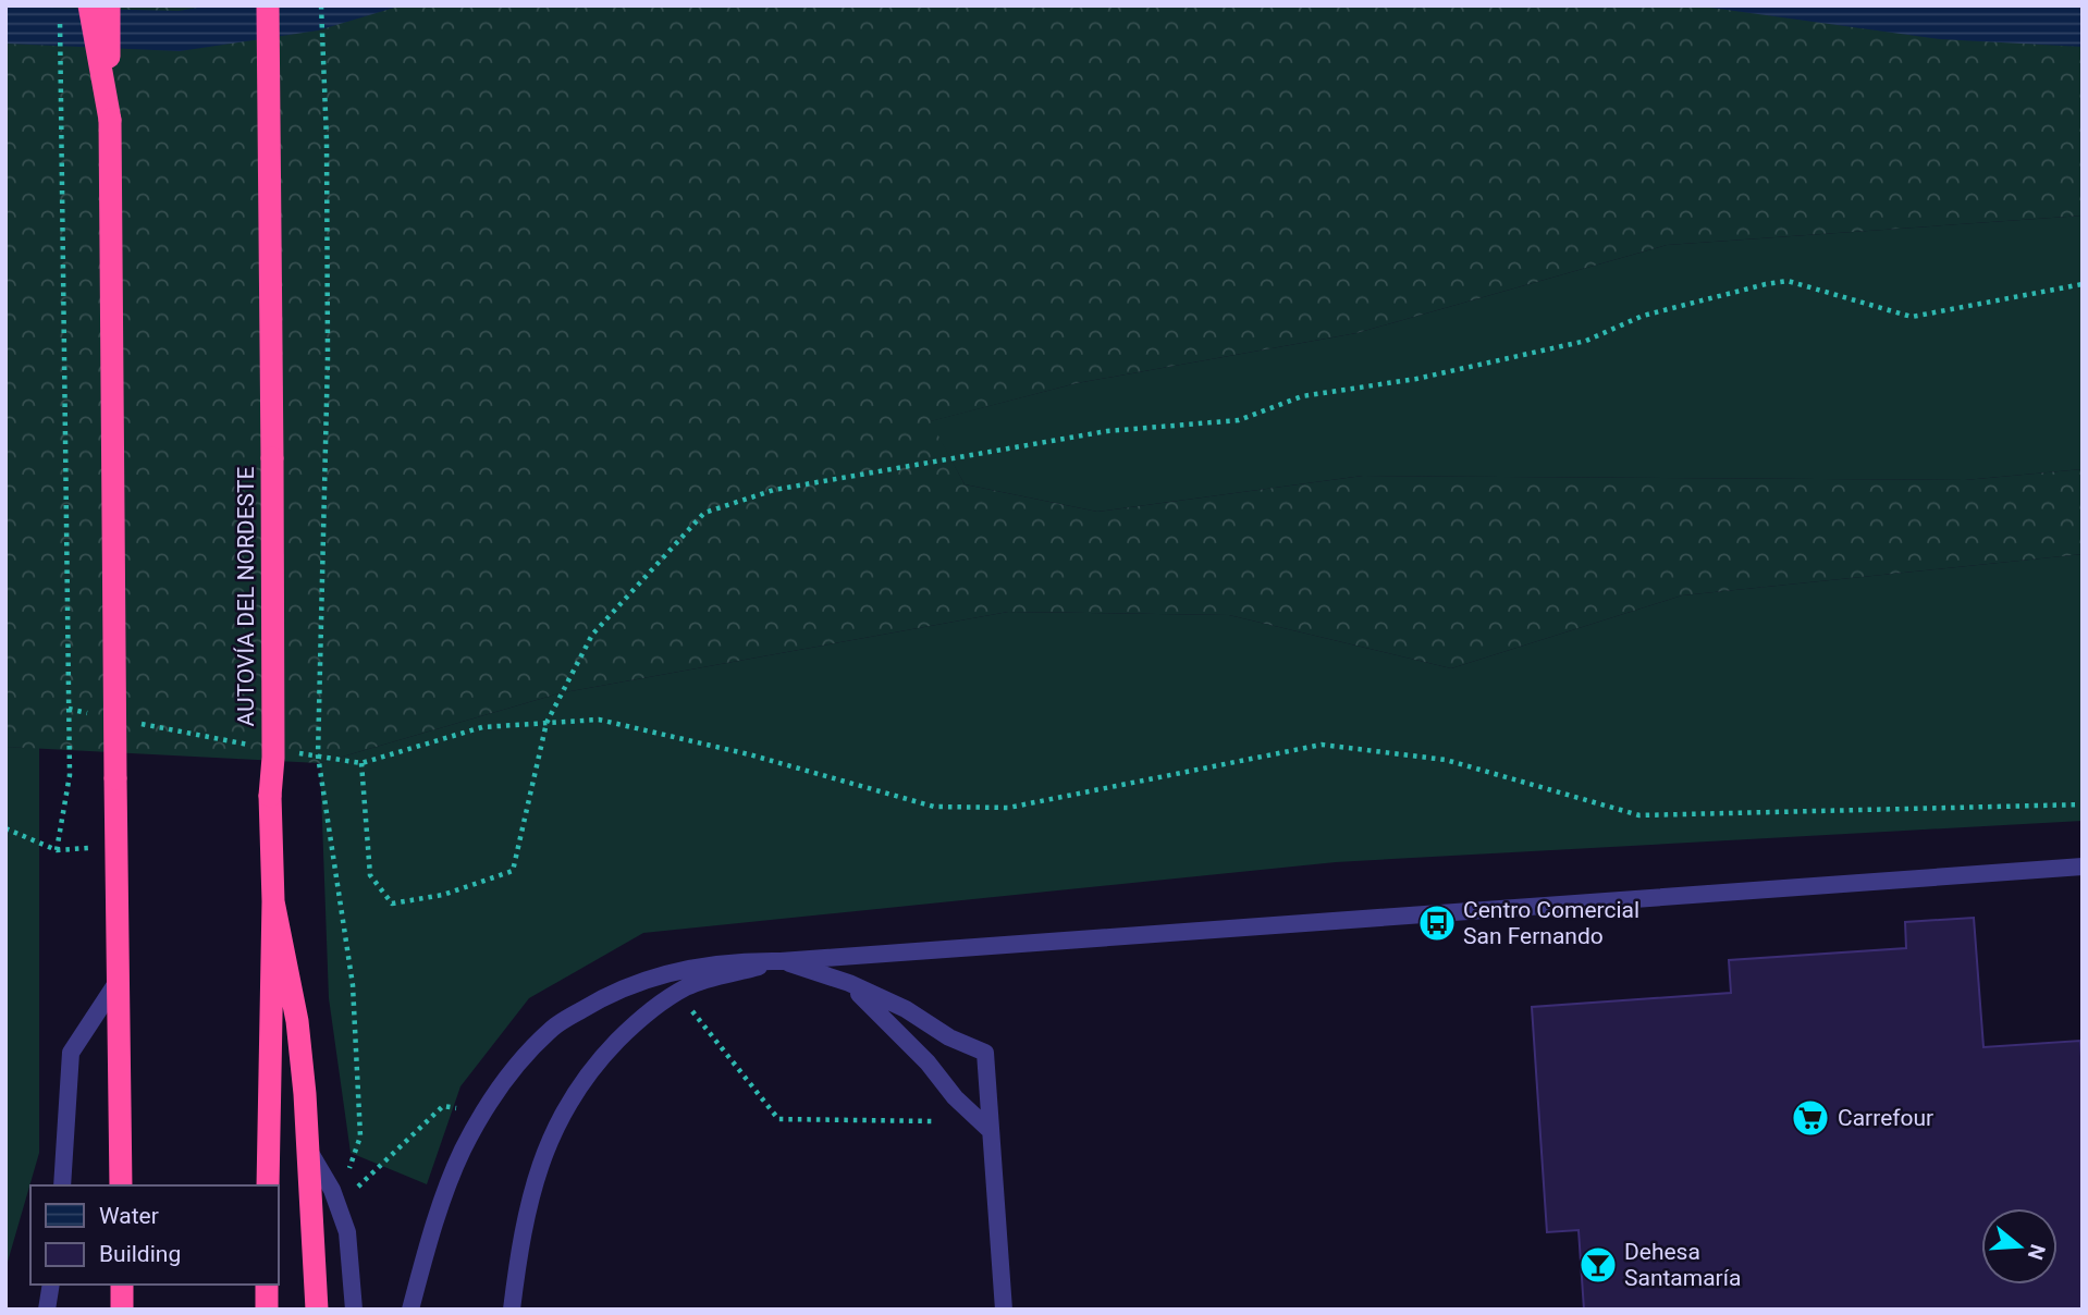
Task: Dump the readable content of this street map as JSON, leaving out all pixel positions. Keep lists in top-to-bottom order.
{
  "streets": {
    "highway": ["AUTOVÍA DEL NORDESTE"]
  },
  "places": {
    "bus stop": ["Centro Comercial San Fernando"],
    "supermarket": ["Carrefour"],
    "bar": ["Dehesa Santamaría"]
  },
  "legend": ["Water", "Building"],
  "north": "right"
}
